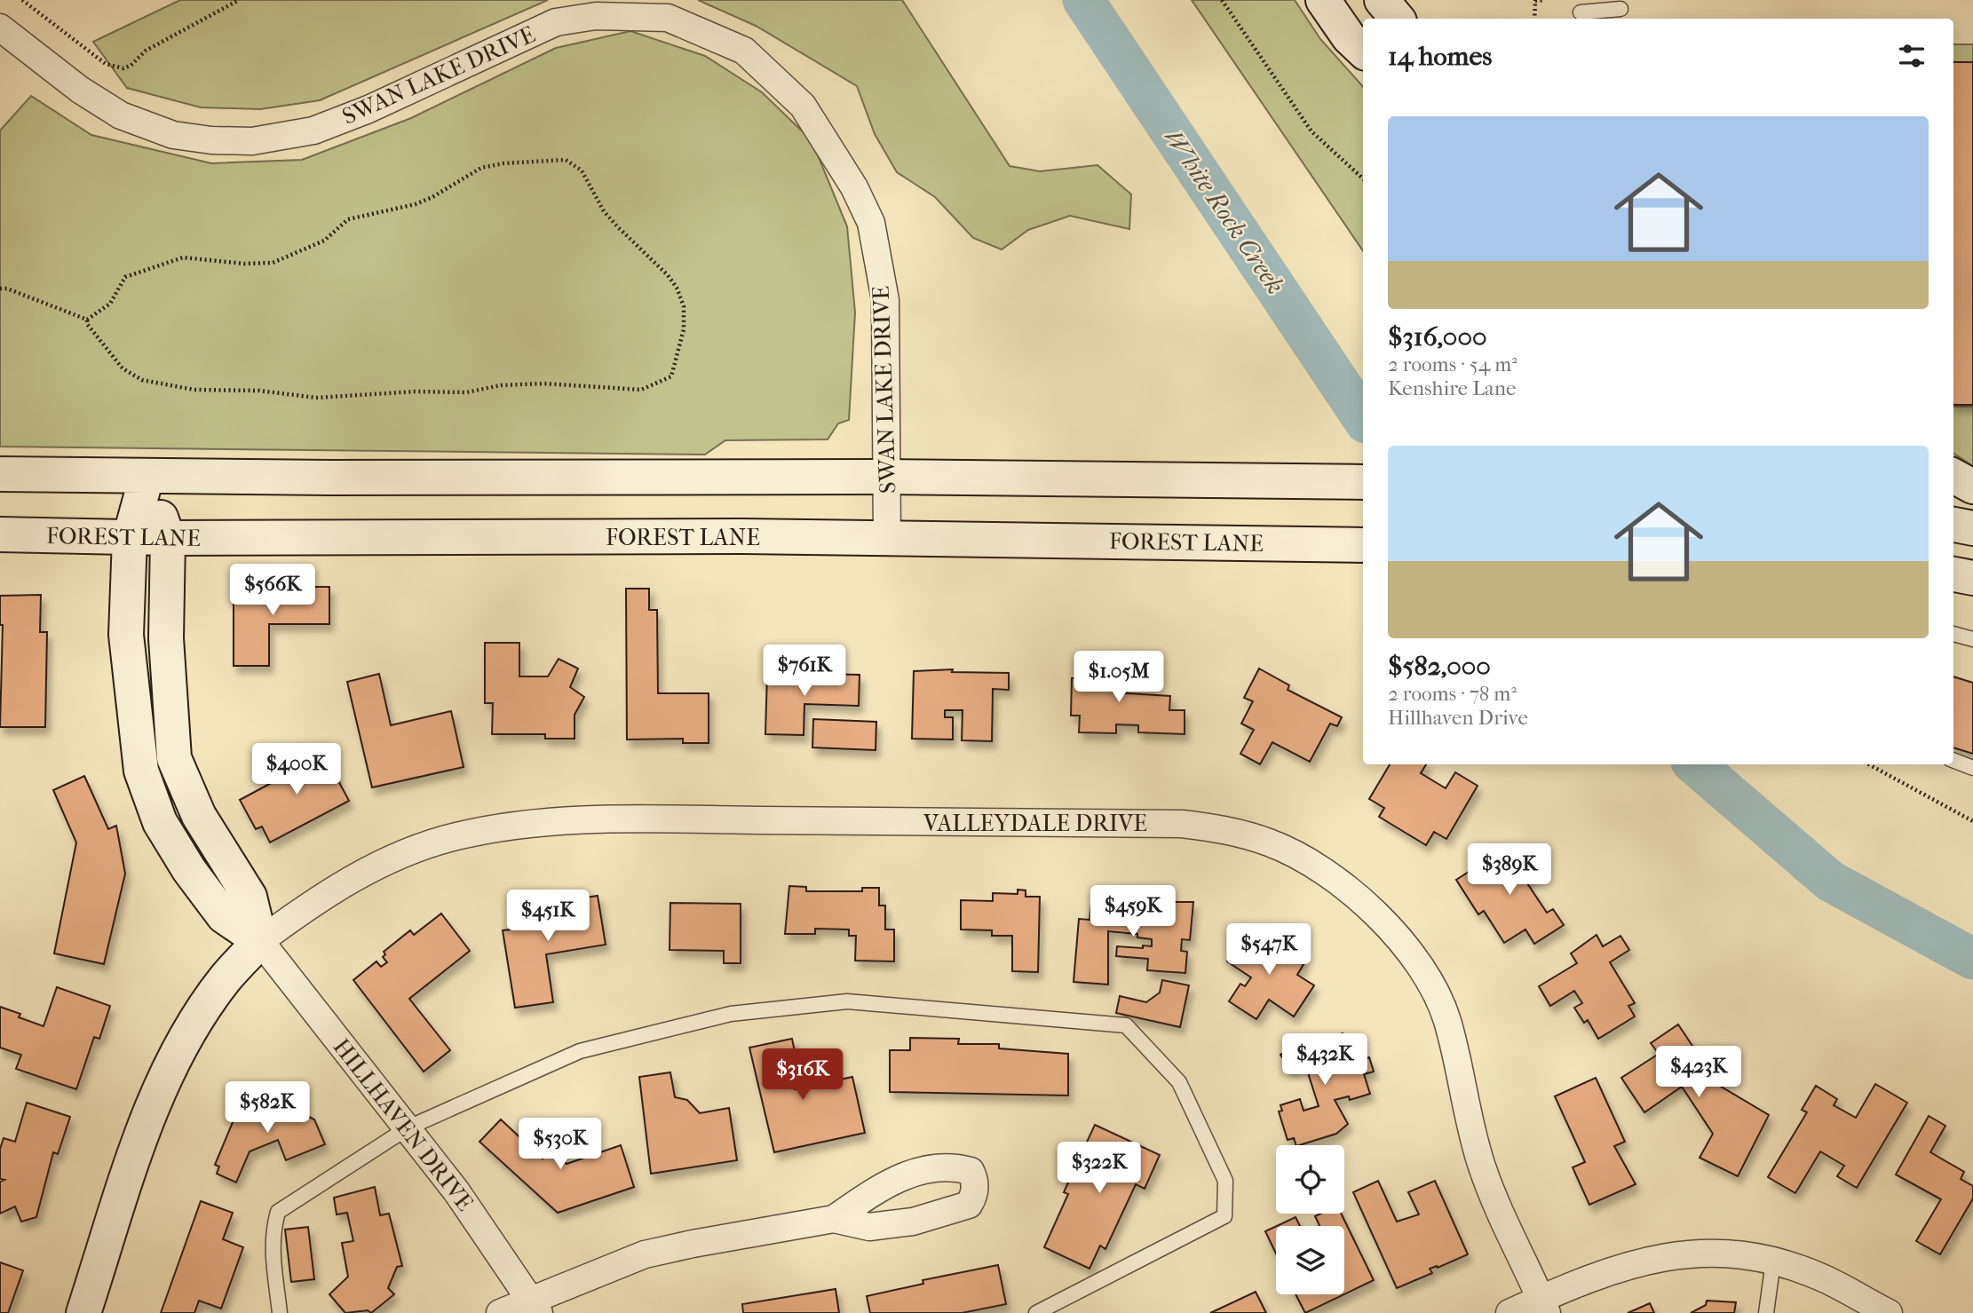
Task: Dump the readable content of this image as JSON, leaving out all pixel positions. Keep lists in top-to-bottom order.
{
  "streets": {
    "main road": ["FOREST LANE", "HILLHAVEN DRIVE"],
    "street": ["SWAN LAKE DRIVE", "VALLEYDALE DRIVE"]
  },
  "crossings": [
    ["SWAN LAKE DRIVE", "FOREST LANE"],
    ["FOREST LANE", "HILLHAVEN DRIVE"],
    ["VALLEYDALE DRIVE", "HILLHAVEN DRIVE"]
  ],
  "water": ["White Rock Creek"],
  "page": {
    "heading": "14 homes",
    "list": [
      {
        "name": "$316,000",
        "note": "2 rooms · 54 m² · Kenshire Lane"
      },
      {
        "name": "$582,000",
        "note": "2 rooms · 78 m² · Hillhaven Drive"
      }
    ],
    "price": [
      "$566K",
      "$761K",
      "$1.05M",
      "$400K",
      "$389K",
      "$459K",
      "$451K",
      "$547K",
      "$432K",
      "$423K",
      "$316K",
      "$582K",
      "$530K",
      "$322K"
    ]
  }
}
